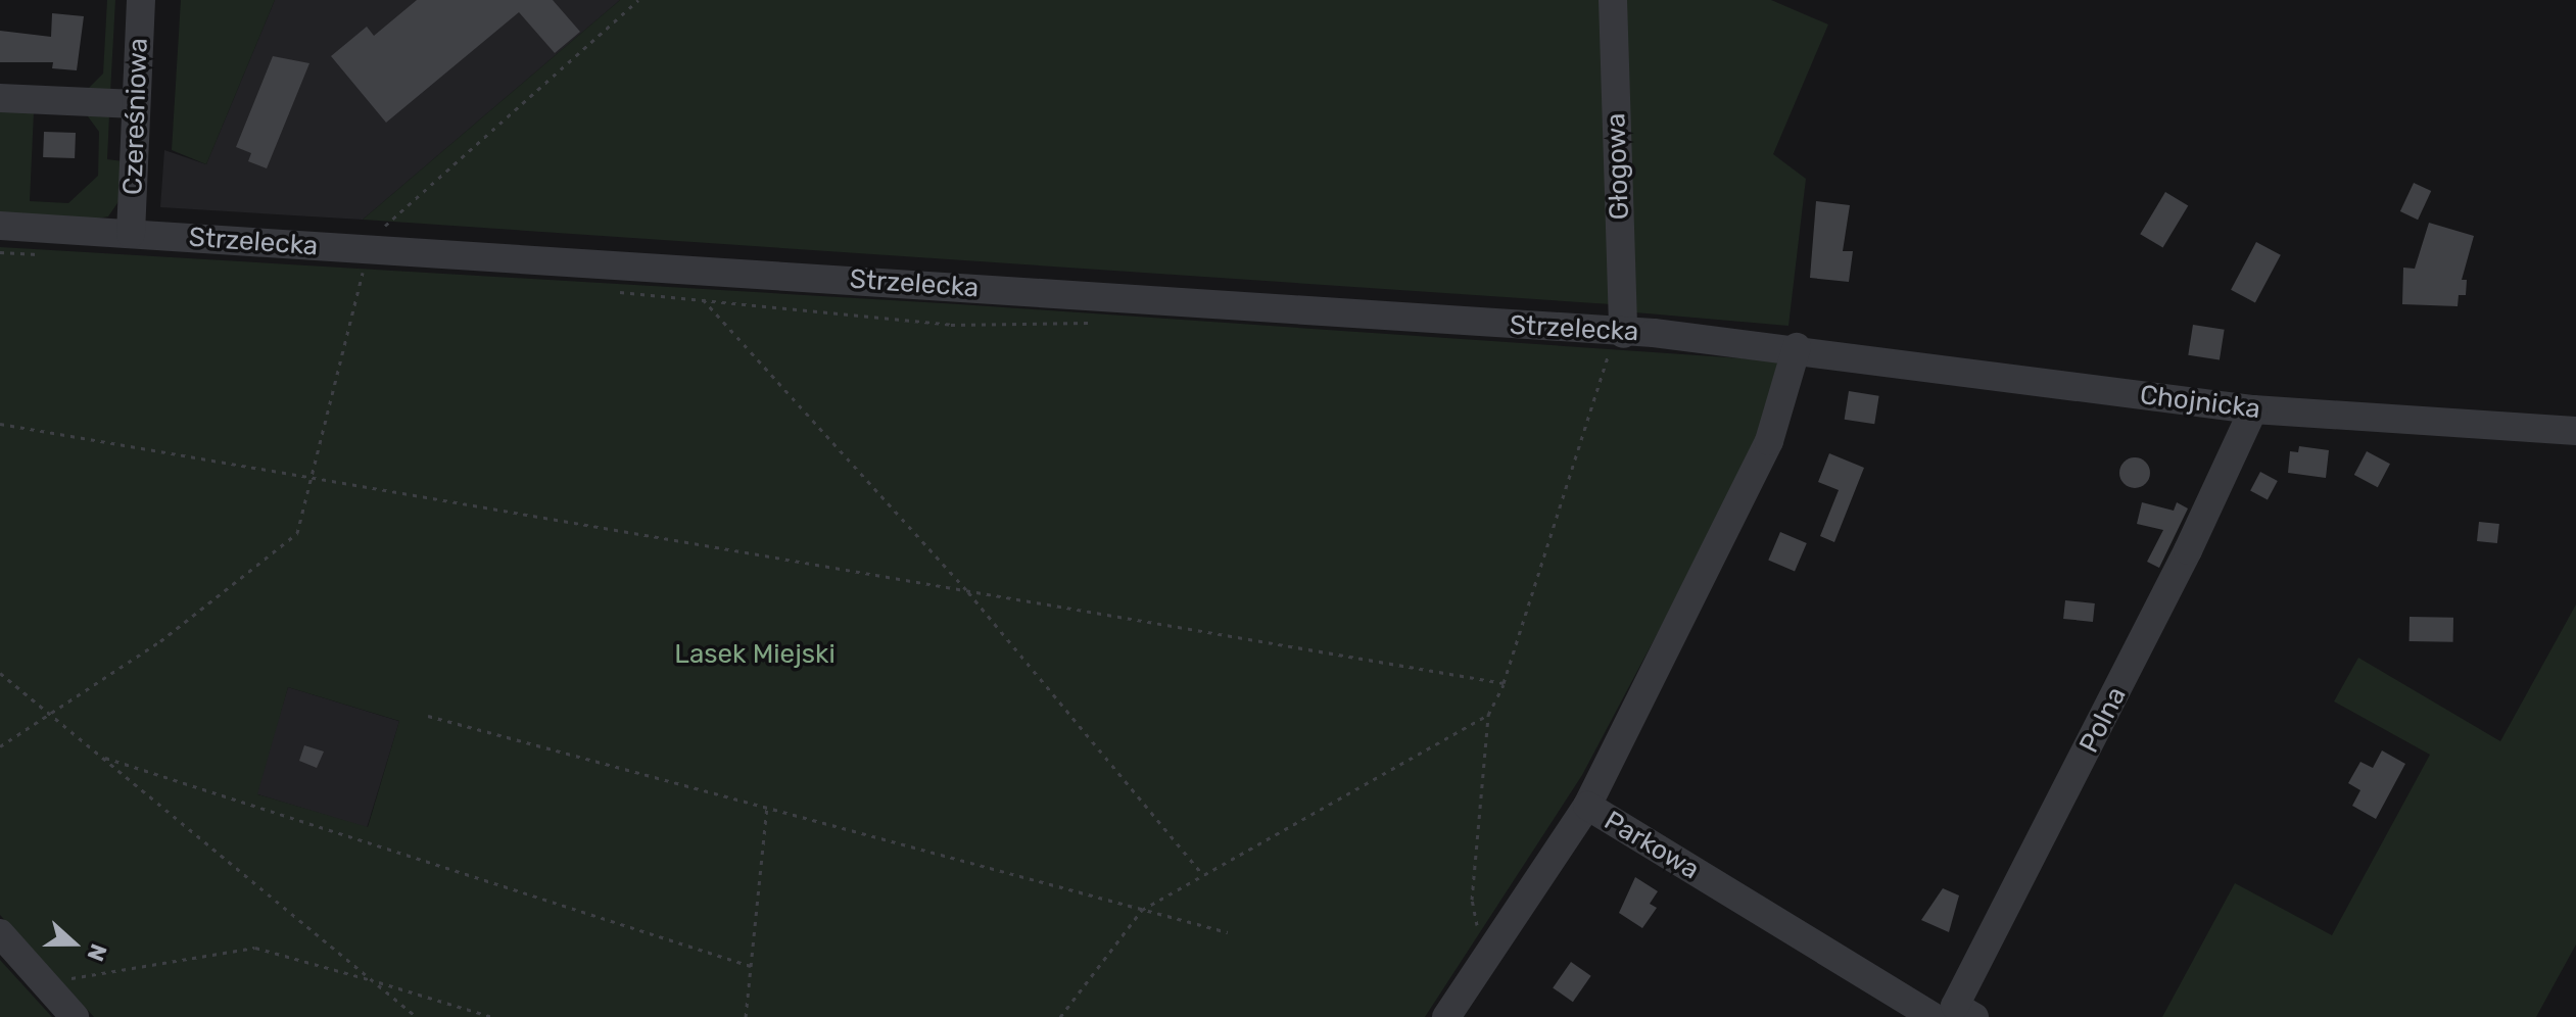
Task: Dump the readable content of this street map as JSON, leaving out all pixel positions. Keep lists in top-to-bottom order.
{
  "streets": {
    "street": [
      "Czereśniowa",
      "Głogowa",
      "Strzelecka",
      "Chojnicka",
      "Polna",
      "Parkowa"
    ]
  },
  "crossings": [
    ["Czereśniowa", "Strzelecka"],
    ["Głogowa", "Strzelecka"],
    ["Strzelecka", "Chojnicka"],
    ["Chojnicka", "Polna"],
    ["Polna", "Parkowa"]
  ],
  "parks": ["Lasek Miejski"],
  "north": "right"
}
